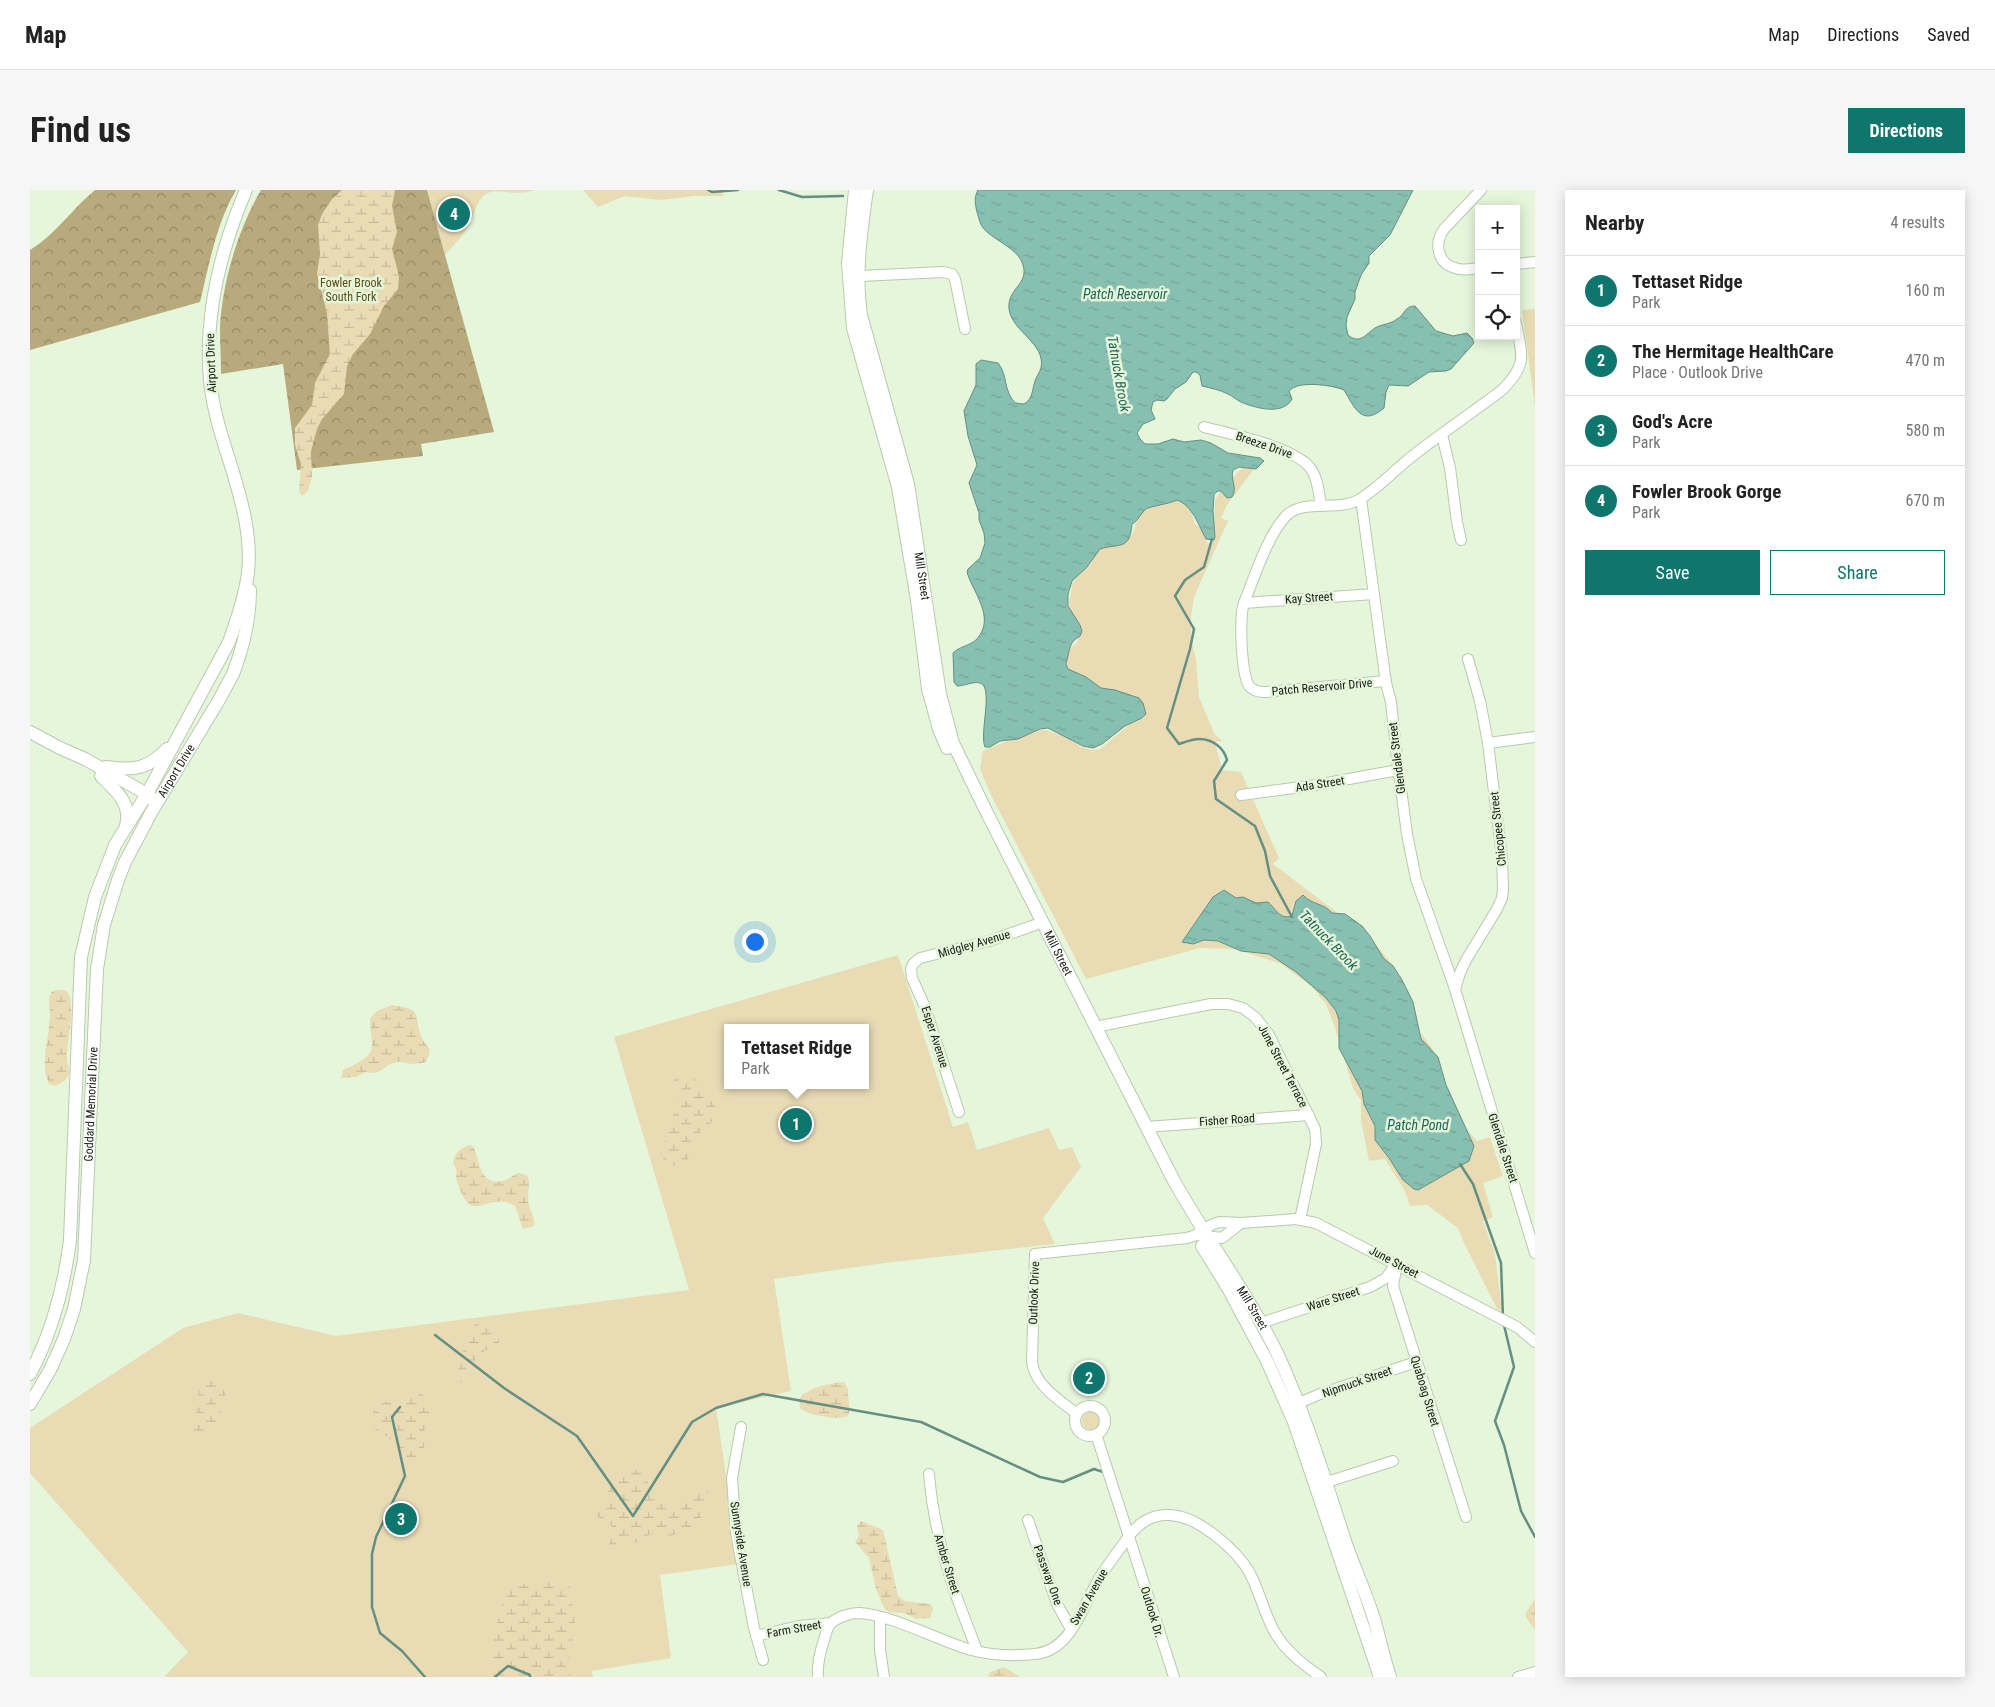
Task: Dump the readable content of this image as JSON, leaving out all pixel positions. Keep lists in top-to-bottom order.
{
  "streets": {
    "main road": ["Airport Drive", "Mill Street", "Goddard Memorial Drive"],
    "street": [
      "Breeze Drive",
      "Kay Street",
      "Patch Reservoir Drive",
      "Glendale Street",
      "Ada Street",
      "Chicopee Street",
      "Midgley Avenue",
      "Esper Avenue",
      "June Street Terrace",
      "Fisher Road",
      "June Street",
      "Outlook Drive",
      "Ware Street",
      "Nipmuck Street",
      "Quaboag Street",
      "Sunnyside Avenue",
      "Amber Street",
      "Passway One",
      "Swan Avenue",
      "Farm Street"
    ]
  },
  "crossings": [
    ["Airport Drive", "Goddard Memorial Drive"],
    ["Breeze Drive", "Patch Reservoir Drive"],
    ["Mill Street", "Midgley Avenue"],
    ["Mill Street", "June Street Terrace"],
    ["Mill Street", "Fisher Road"],
    ["Mill Street", "June Street"],
    ["Mill Street", "Outlook Drive"],
    ["Mill Street", "Ware Street"],
    ["Mill Street", "Nipmuck Street"],
    ["Kay Street", "Patch Reservoir Drive"],
    ["Kay Street", "Glendale Street"],
    ["Patch Reservoir Drive", "Glendale Street"],
    ["Glendale Street", "Ada Street"],
    ["Glendale Street", "Chicopee Street"],
    ["Midgley Avenue", "Esper Avenue"],
    ["June Street Terrace", "Fisher Road"],
    ["June Street Terrace", "June Street"],
    ["June Street", "Outlook Drive"],
    ["June Street", "Ware Street"],
    ["June Street", "Quaboag Street"],
    ["Ware Street", "Quaboag Street"],
    ["Nipmuck Street", "Quaboag Street"],
    ["Sunnyside Avenue", "Farm Street"],
    ["Amber Street", "Swan Avenue"],
    ["Passway One", "Swan Avenue"],
    ["Swan Avenue", "Farm Street"]
  ],
  "water": ["Patch Reservoir", "Tatnuck Brook", "Patch Pond"],
  "parks": ["Fowler Brook South Fork"],
  "page": {
    "header": "Map",
    "nav": ["Map", "Directions", "Saved"],
    "buttons": [
      "Directions",
      ["Save", "Share"]
    ],
    "title": "Find us",
    "heading": ["Nearby", "4 results"],
    "pins": [
      "4",
      "1",
      "2",
      "3"
    ],
    "map_buttons": ["+", "−"],
    "list": [
      {
        "mark": "1",
        "name": "Tettaset Ridge",
        "note": "Park",
        "value": "160 m"
      },
      {
        "mark": "2",
        "name": "The Hermitage HealthCare",
        "note": "Place · Outlook Drive",
        "value": "470 m"
      },
      {
        "mark": "3",
        "name": "God's Acre",
        "note": "Park",
        "value": "580 m"
      },
      {
        "mark": "4",
        "name": "Fowler Brook Gorge",
        "note": "Park",
        "value": "670 m"
      }
    ],
    "popup": ["Tettaset Ridge", "Park"]
  }
}
